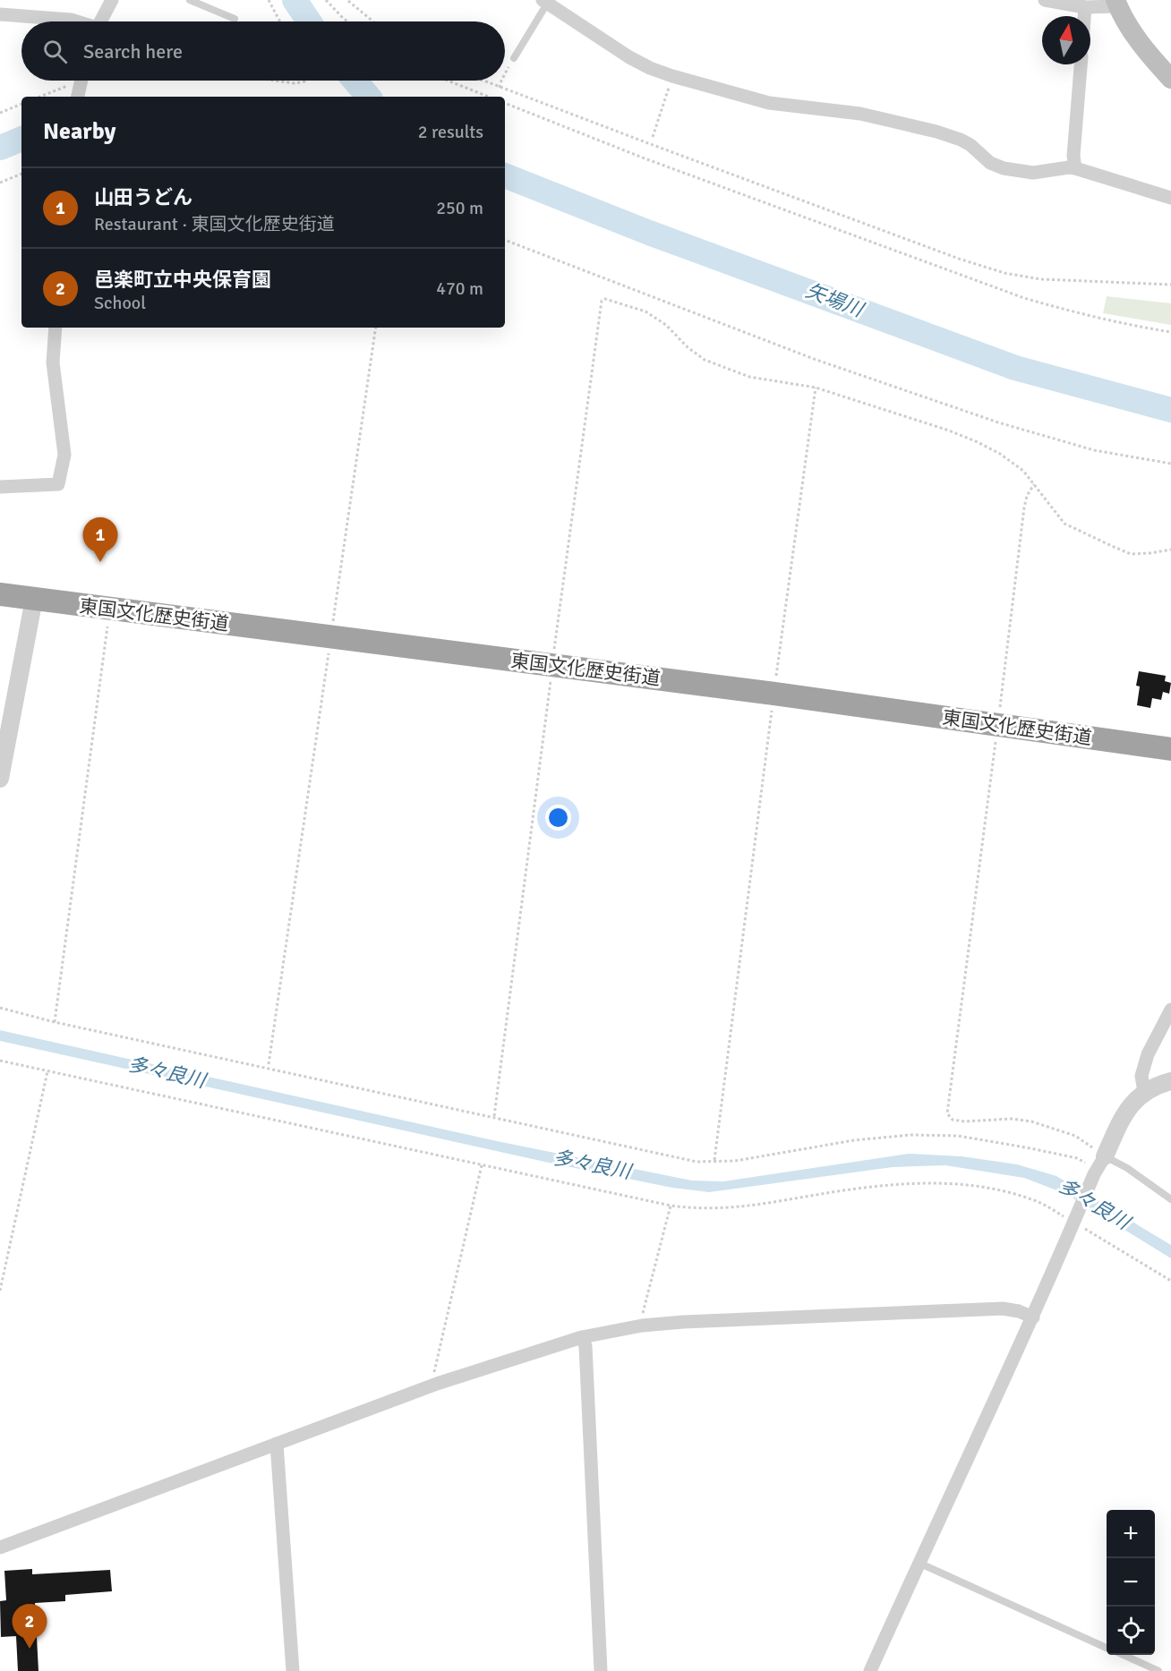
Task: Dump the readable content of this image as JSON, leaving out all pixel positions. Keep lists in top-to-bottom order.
{
  "streets": {
    "highway": ["東国文化歴史街道"]
  },
  "water": ["矢場川", "多々良川"],
  "north": "top",
  "page": {
    "search": "Search here",
    "heading": ["Nearby", "2 results"],
    "list": [
      {
        "mark": "1",
        "name": "山田うどん",
        "note": "Restaurant · 東国文化歴史街道",
        "value": "250 m"
      },
      {
        "mark": "2",
        "name": "邑楽町立中央保育園",
        "note": "School",
        "value": "470 m"
      }
    ],
    "pins": ["1", "2"],
    "map_buttons": ["+", "−"]
  }
}
